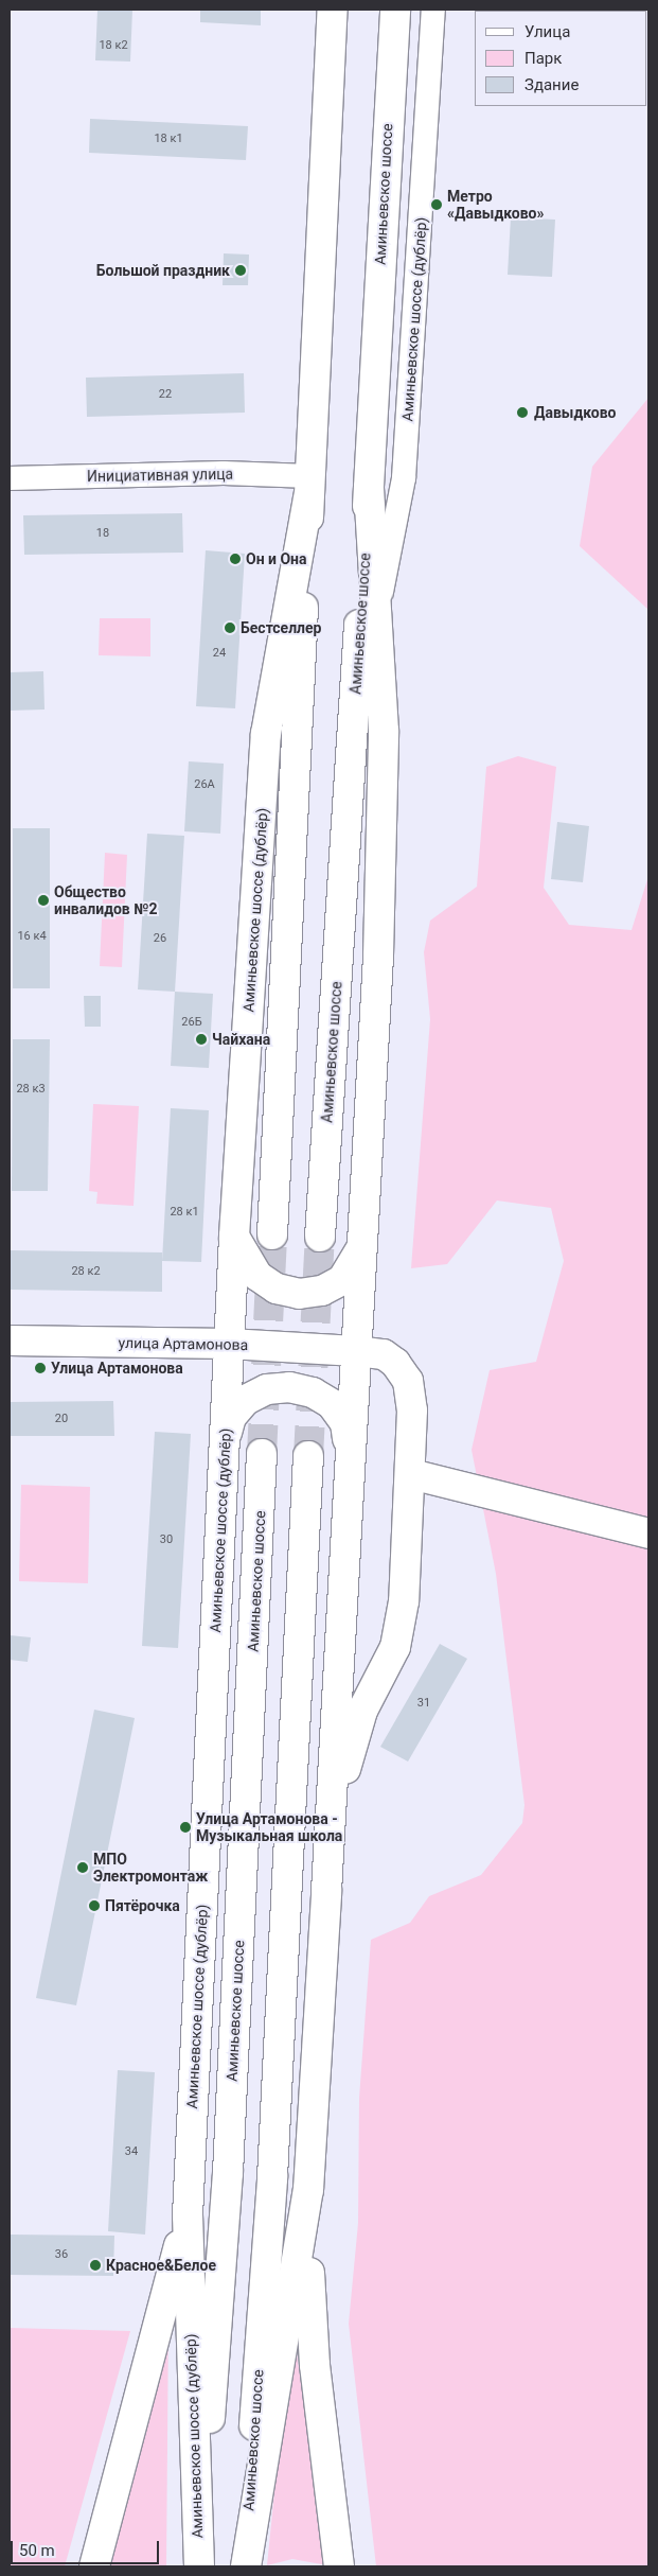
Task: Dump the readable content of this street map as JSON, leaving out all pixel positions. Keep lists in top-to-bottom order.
{
  "streets": {
    "main road": ["Аминьевское шоссе", "Аминьевское шоссе (дублёр)", "улица Артамонова"],
    "street": ["Инициативная улица"]
  },
  "crossings": [
    ["Аминьевское шоссе", "Аминьевское шоссе (дублёр)"],
    ["Аминьевское шоссе (дублёр)", "Инициативная улица"],
    ["Аминьевское шоссе (дублёр)", "улица Артамонова"]
  ],
  "places": [
    "Метро «Давыдково»",
    "Большой праздник",
    "Давыдково",
    "Он и Она",
    "Бестселлер",
    "Общество инвалидов №2",
    "Чайхана",
    "Улица Артамонова",
    "Улица Артамонова - Музыкальная школа",
    "МПО Электромонтаж",
    "Пятёрочка",
    "Красное&Белое"
  ],
  "house_numbers": [
    "18 к2",
    "18 к1",
    "22",
    "18",
    "24",
    "26А",
    "16 к4",
    "26",
    "26Б",
    "28 к3",
    "28 к1",
    "28 к2",
    "20",
    "30",
    "31",
    "34",
    "36"
  ],
  "legend": ["Улица", "Парк", "Здание"],
  "scale_bar": "50 m"
}
